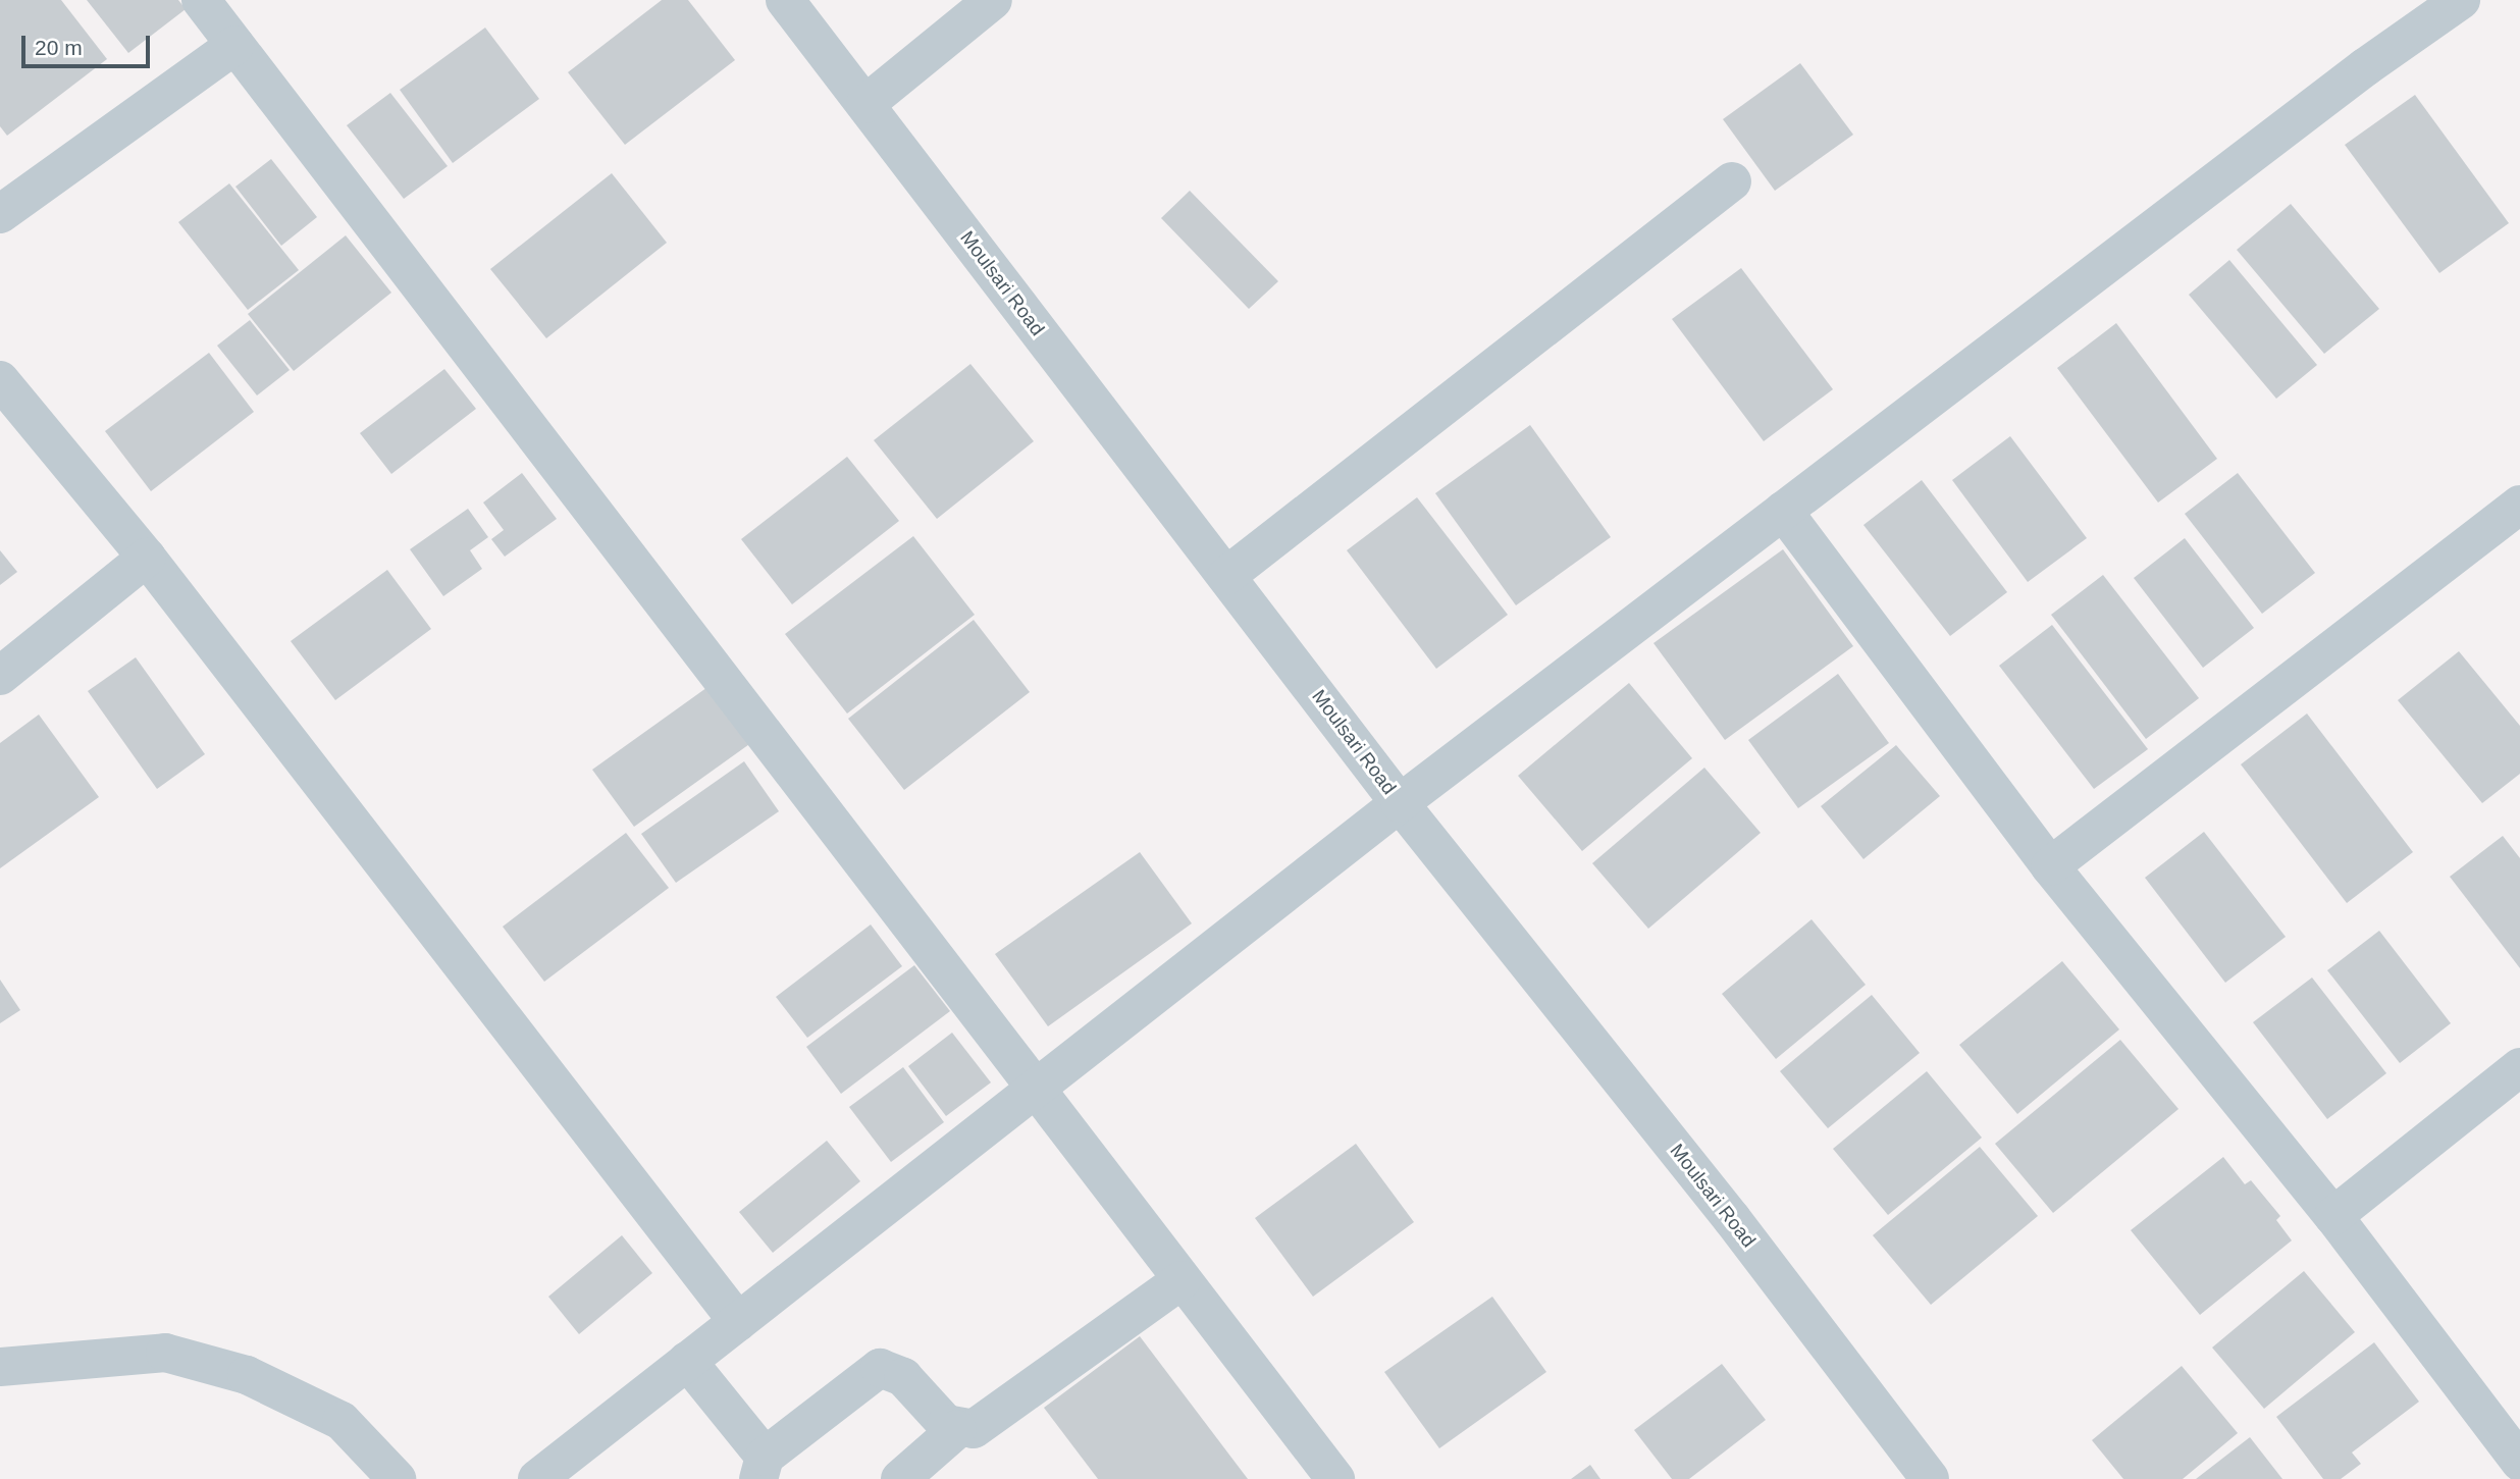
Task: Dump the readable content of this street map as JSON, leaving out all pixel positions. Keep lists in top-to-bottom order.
{
  "streets": {
    "street": ["Moulsari Road"]
  },
  "scale_bar": "20 m"
}
